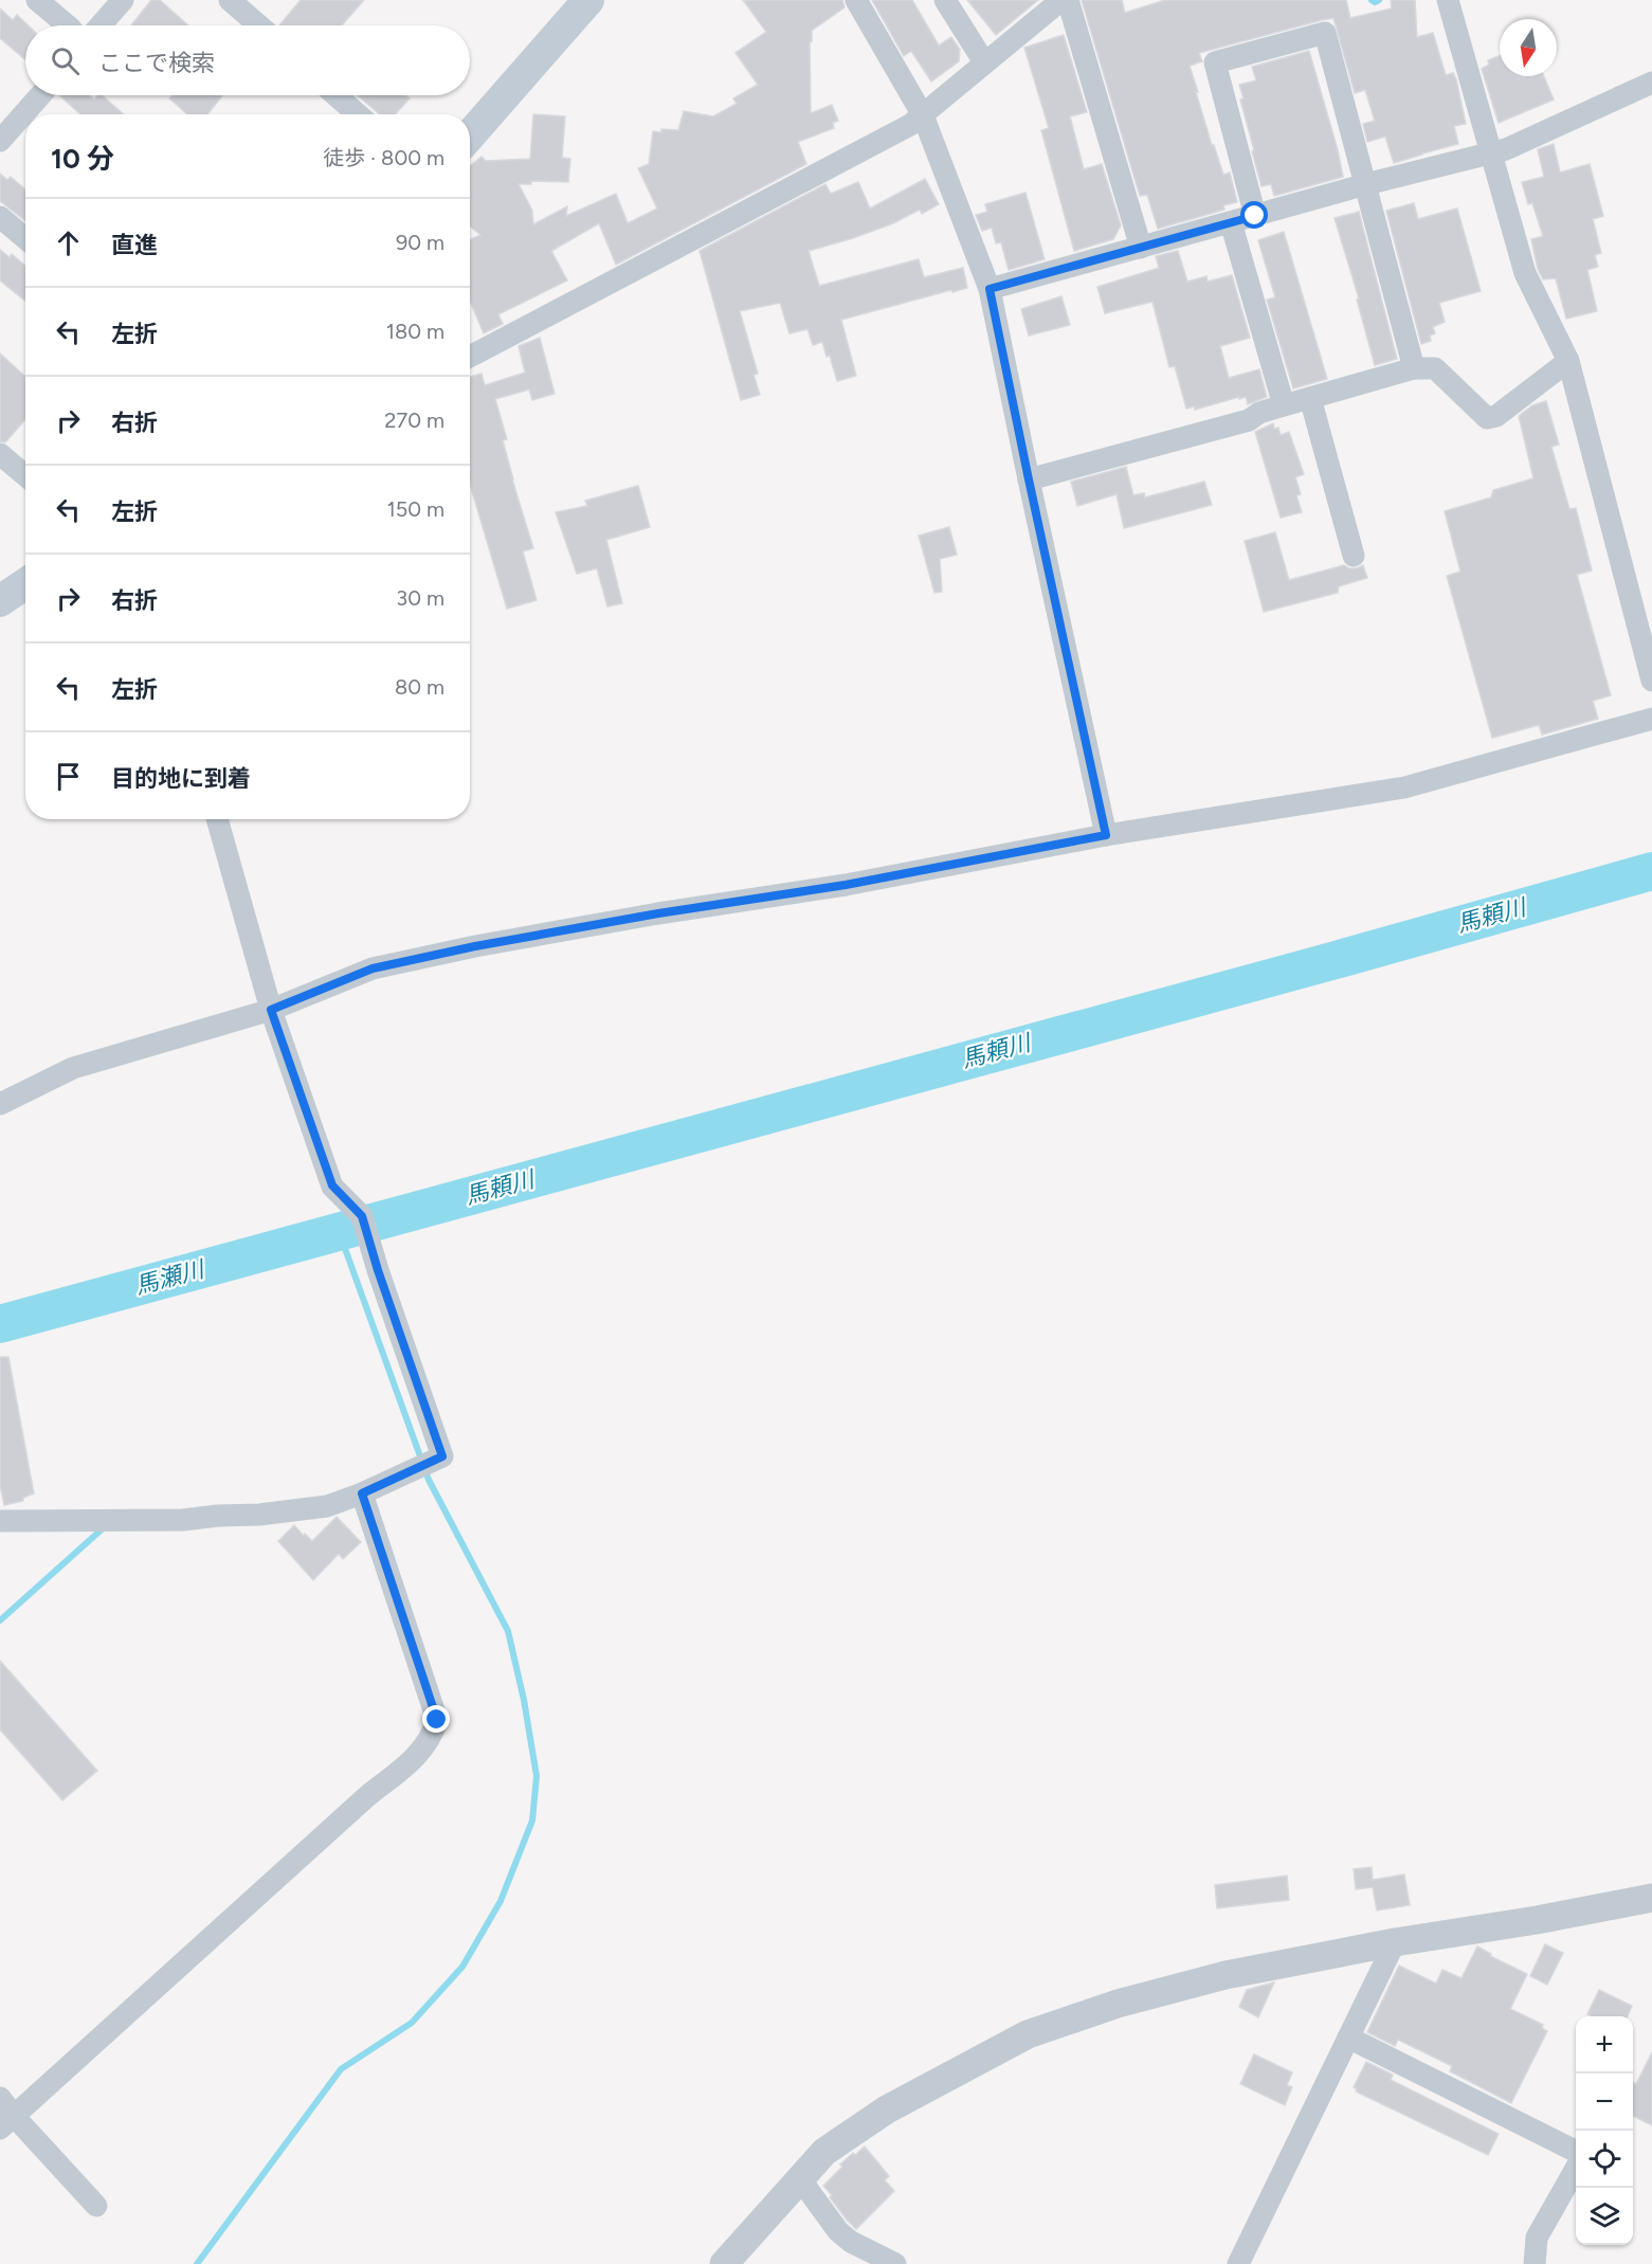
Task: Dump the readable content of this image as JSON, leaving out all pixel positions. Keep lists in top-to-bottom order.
{
  "water": ["馬頼川", "馬瀬川"],
  "north": "bottom",
  "page": {
    "search": "ここで検索",
    "heading": ["10 分", "徒歩 · 800 m"],
    "list": [
      ["直進", "90 m"],
      ["左折", "180 m"],
      ["右折", "270 m"],
      ["左折", "150 m"],
      ["右折", "30 m"],
      ["左折", "80 m"],
      "目的地に到着"
    ],
    "map_buttons": ["+", "−"]
  }
}
